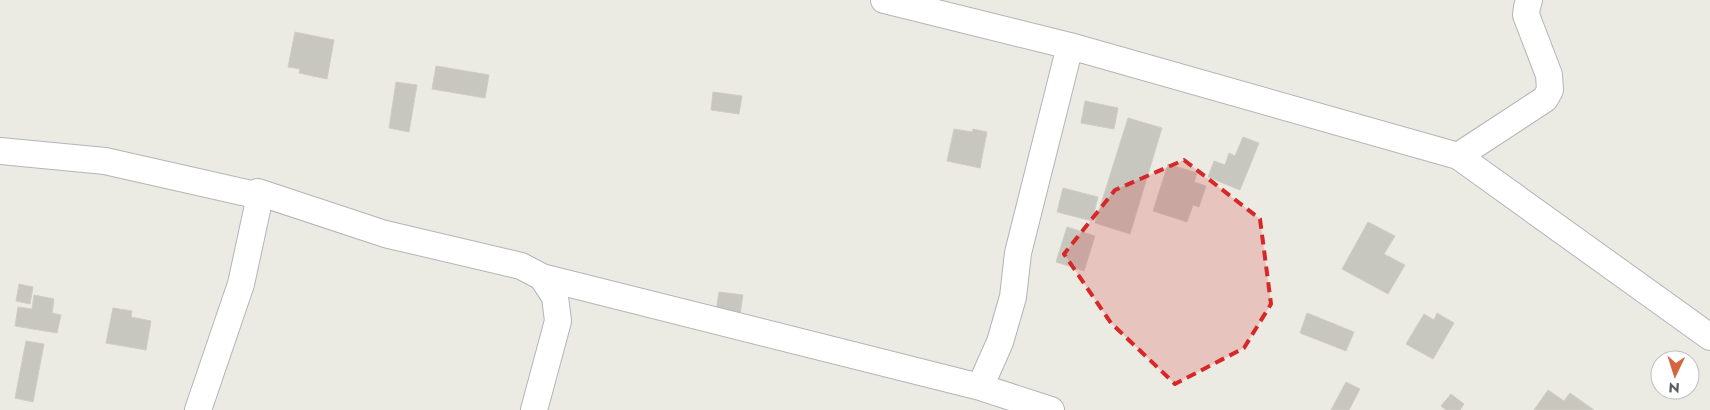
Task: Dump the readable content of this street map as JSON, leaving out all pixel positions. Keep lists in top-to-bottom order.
{
  "north": "bottom"
}
